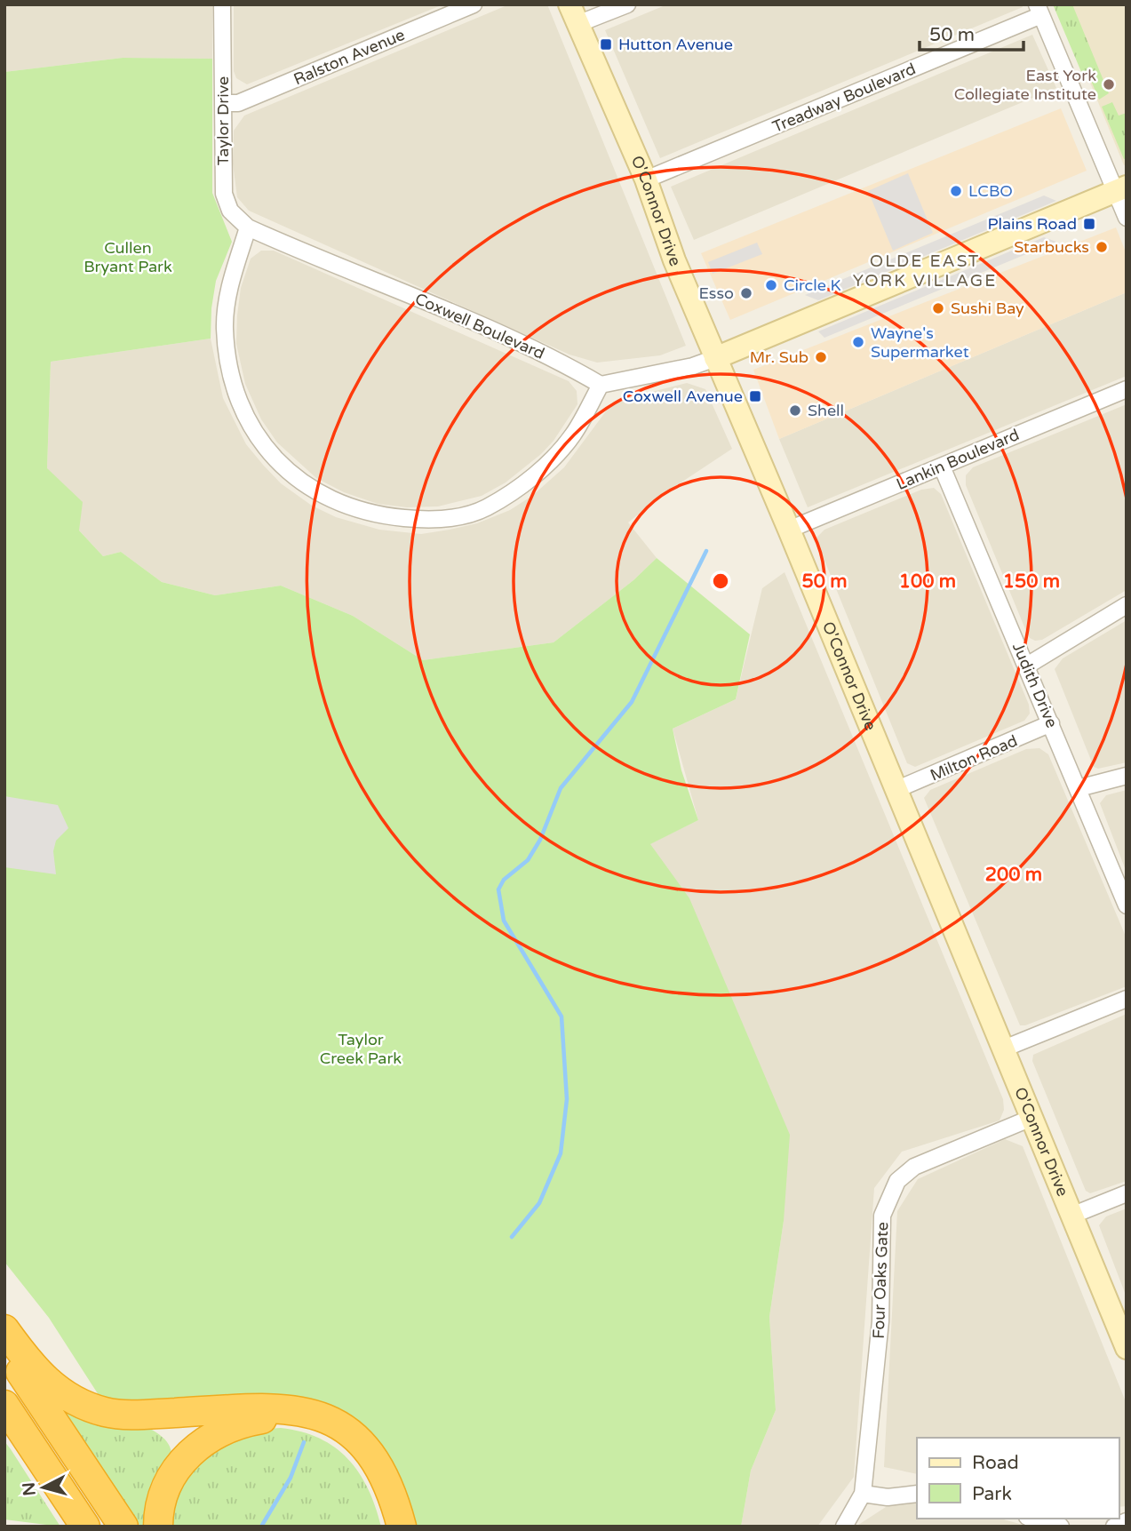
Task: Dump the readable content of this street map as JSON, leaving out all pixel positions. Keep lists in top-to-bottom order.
{
  "streets": {
    "main road": ["O'Connor Drive"],
    "street": [
      "Ralston Avenue",
      "Treadway Boulevard",
      "Taylor Drive",
      "Coxwell Boulevard",
      "Lankin Boulevard",
      "Judith Drive",
      "Milton Road",
      "Four Oaks Gate"
    ]
  },
  "crossings": [
    ["Ralston Avenue", "Taylor Drive"],
    ["Treadway Boulevard", "O'Connor Drive"],
    ["Taylor Drive", "Coxwell Boulevard"],
    ["O'Connor Drive", "Lankin Boulevard"],
    ["O'Connor Drive", "Milton Road"],
    ["O'Connor Drive", "Four Oaks Gate"],
    ["Lankin Boulevard", "Judith Drive"],
    ["Judith Drive", "Milton Road"]
  ],
  "districts": ["OLDE EAST YORK VILLAGE"],
  "parks": ["Cullen Bryant Park", "Taylor Creek Park"],
  "places": {
    "transit": ["Hutton Avenue", "Plains Road", "Coxwell Avenue"],
    "other": [
      "East York Collegiate Institute",
      "LCBO",
      "Starbucks",
      "Circle K",
      "Esso",
      "Sushi Bay",
      "Wayne's Supermarket",
      "Mr. Sub",
      "Shell"
    ]
  },
  "legend": ["Road", "Park"],
  "scale_bar": "50 m",
  "north": "left",
  "rings": [
    "50 m",
    "100 m",
    "150 m",
    "200 m"
  ]
}
